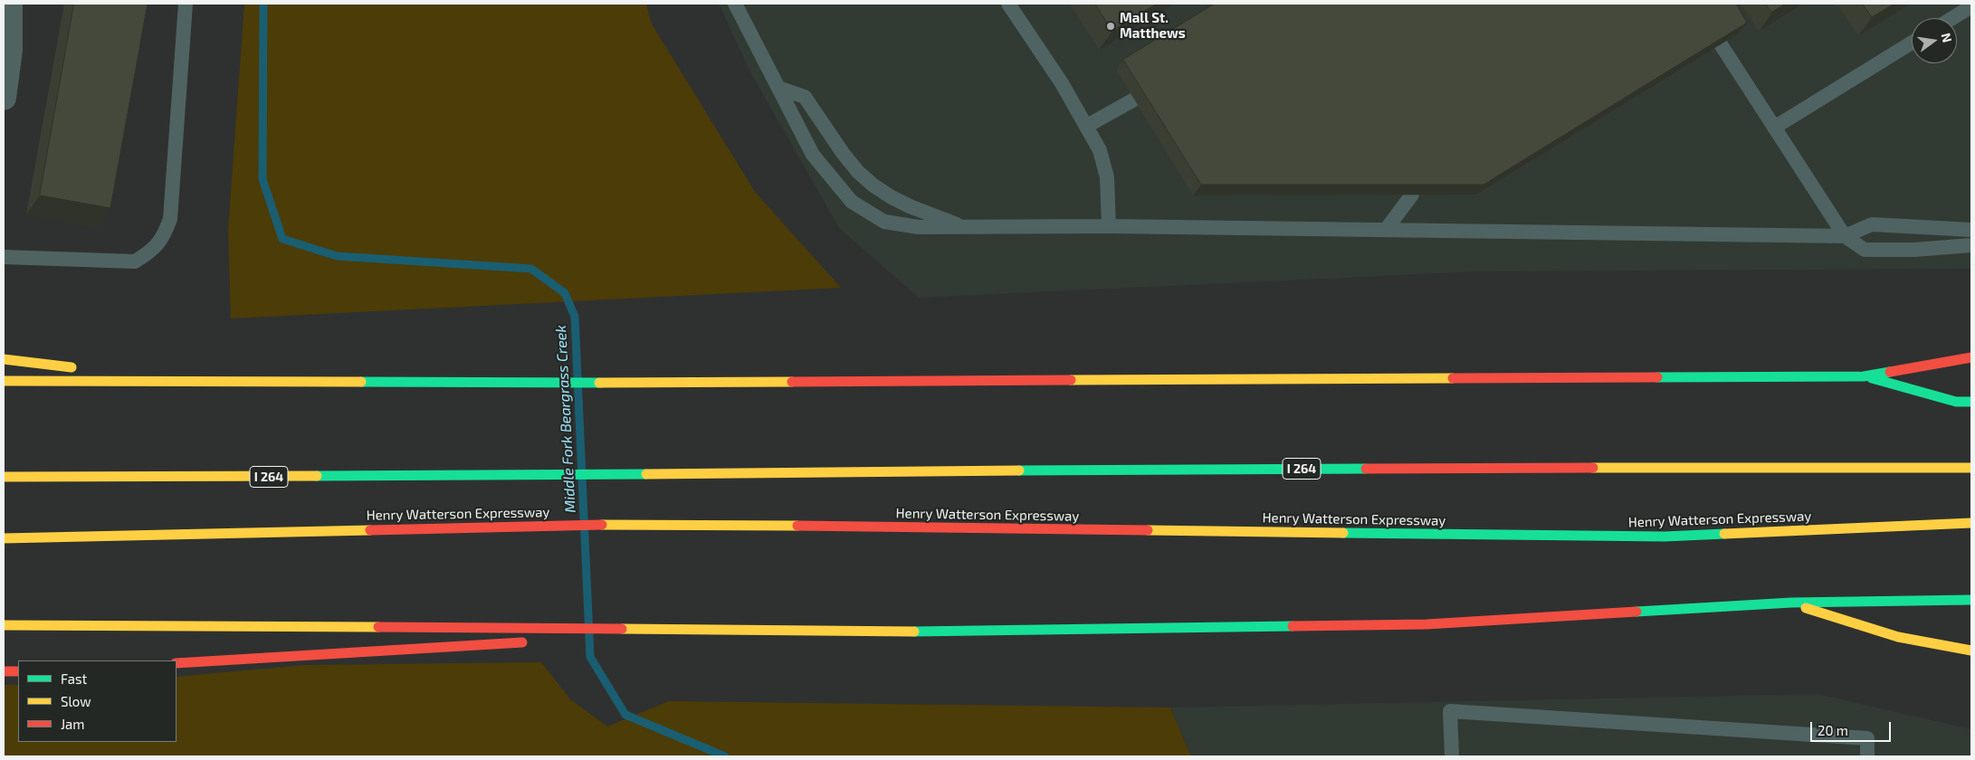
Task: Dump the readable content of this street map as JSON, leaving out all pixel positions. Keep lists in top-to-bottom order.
{
  "streets": {
    "highway": ["I 264", "Henry Watterson Expressway"]
  },
  "water": ["Middle Fork Beargrass Creek"],
  "places": ["Mall St. Matthews"],
  "legend": ["Fast", "Slow", "Jam"],
  "scale_bar": "20 m",
  "north": "right"
}
